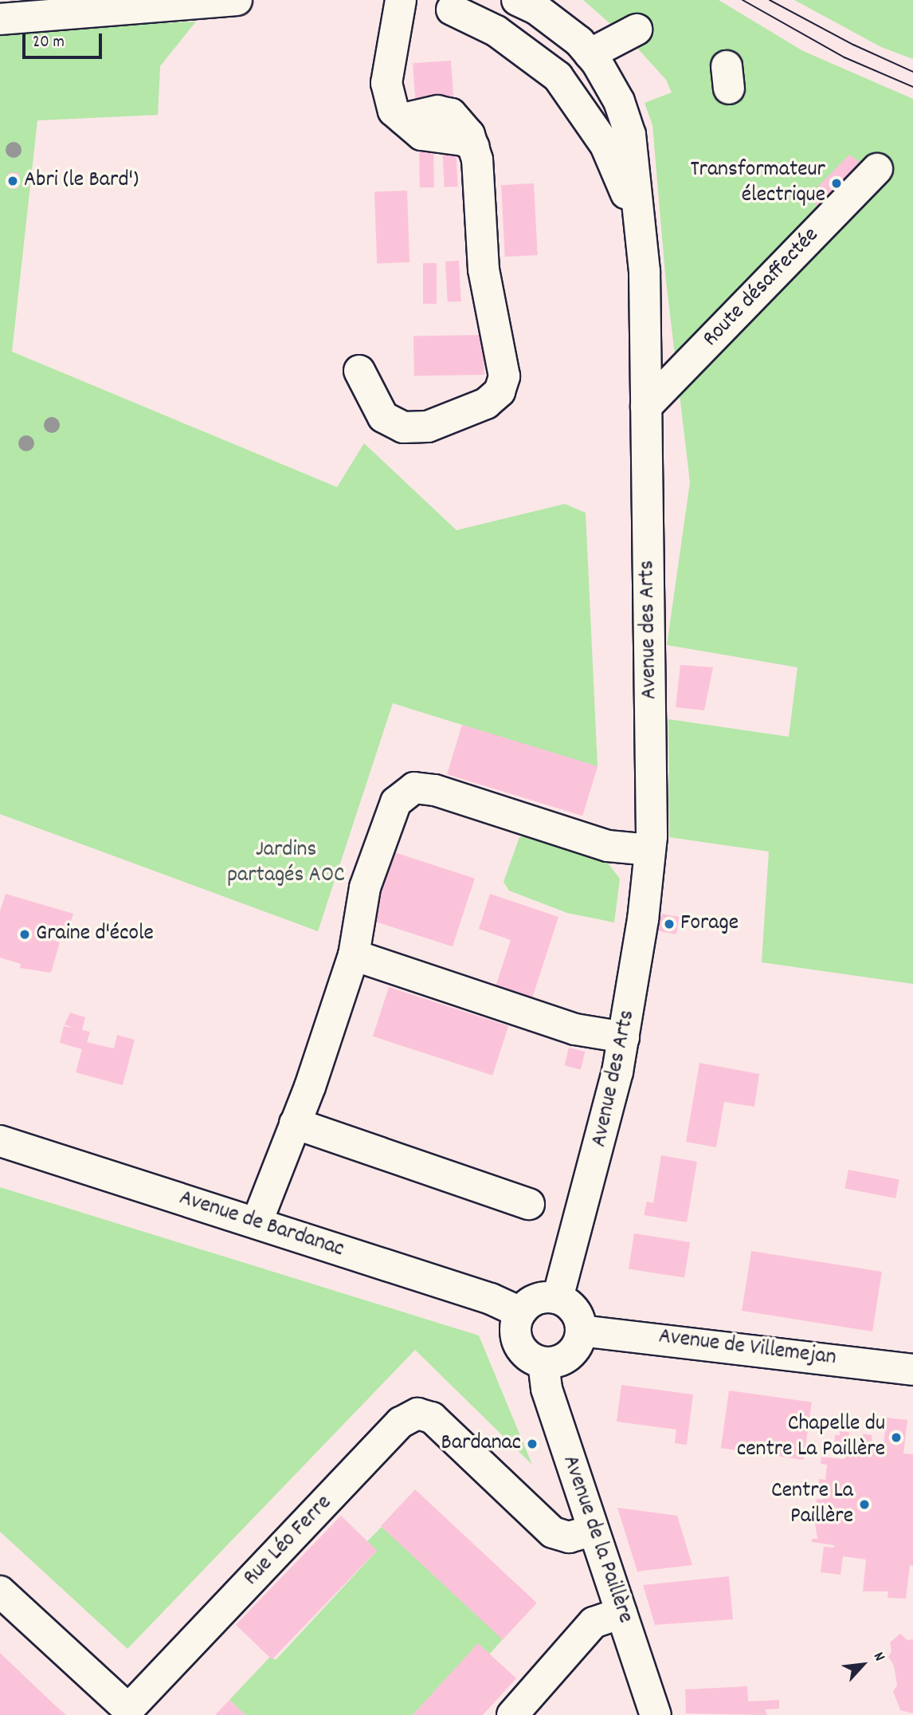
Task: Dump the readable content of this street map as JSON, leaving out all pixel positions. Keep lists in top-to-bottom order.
{
  "streets": {
    "street": [
      "Route désaffectée",
      "Avenue des Arts",
      "Avenue de Bardanac",
      "Avenue de Villemejan",
      "Avenue de la Paillère",
      "Rue Léo Ferre"
    ]
  },
  "crossings": [
    ["Route désaffectée", "Avenue des Arts"],
    ["Avenue des Arts", "Avenue de Bardanac"],
    ["Avenue des Arts", "Avenue de Villemejan"],
    ["Avenue des Arts", "Avenue de la Paillère"],
    ["Avenue de Bardanac", "Avenue de Villemejan"],
    ["Avenue de Bardanac", "Avenue de la Paillère"],
    ["Avenue de Villemejan", "Avenue de la Paillère"],
    ["Avenue de la Paillère", "Rue Léo Ferre"]
  ],
  "parks": ["Jardins partagés AOC"],
  "places": [
    "Abri (le Bard')",
    "Transformateur électrique",
    "Forage",
    "Graine d'école",
    "Chapelle du centre La Paillère",
    "Bardanac",
    "Centre La Paillère"
  ],
  "scale_bar": "20 m",
  "north": "top right"
}
